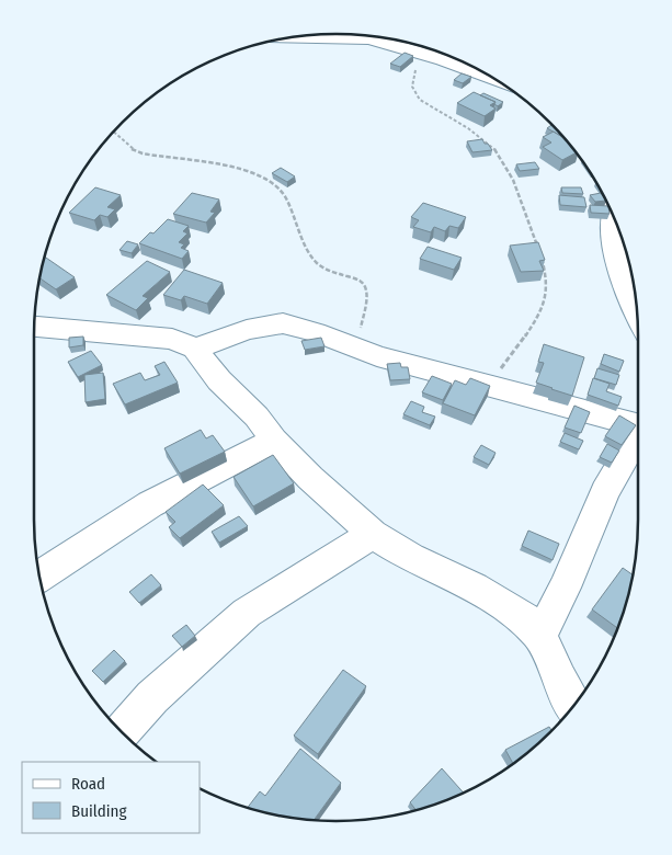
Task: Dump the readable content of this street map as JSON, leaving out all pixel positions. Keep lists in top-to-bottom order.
{
  "legend": ["Road", "Building"]
}
